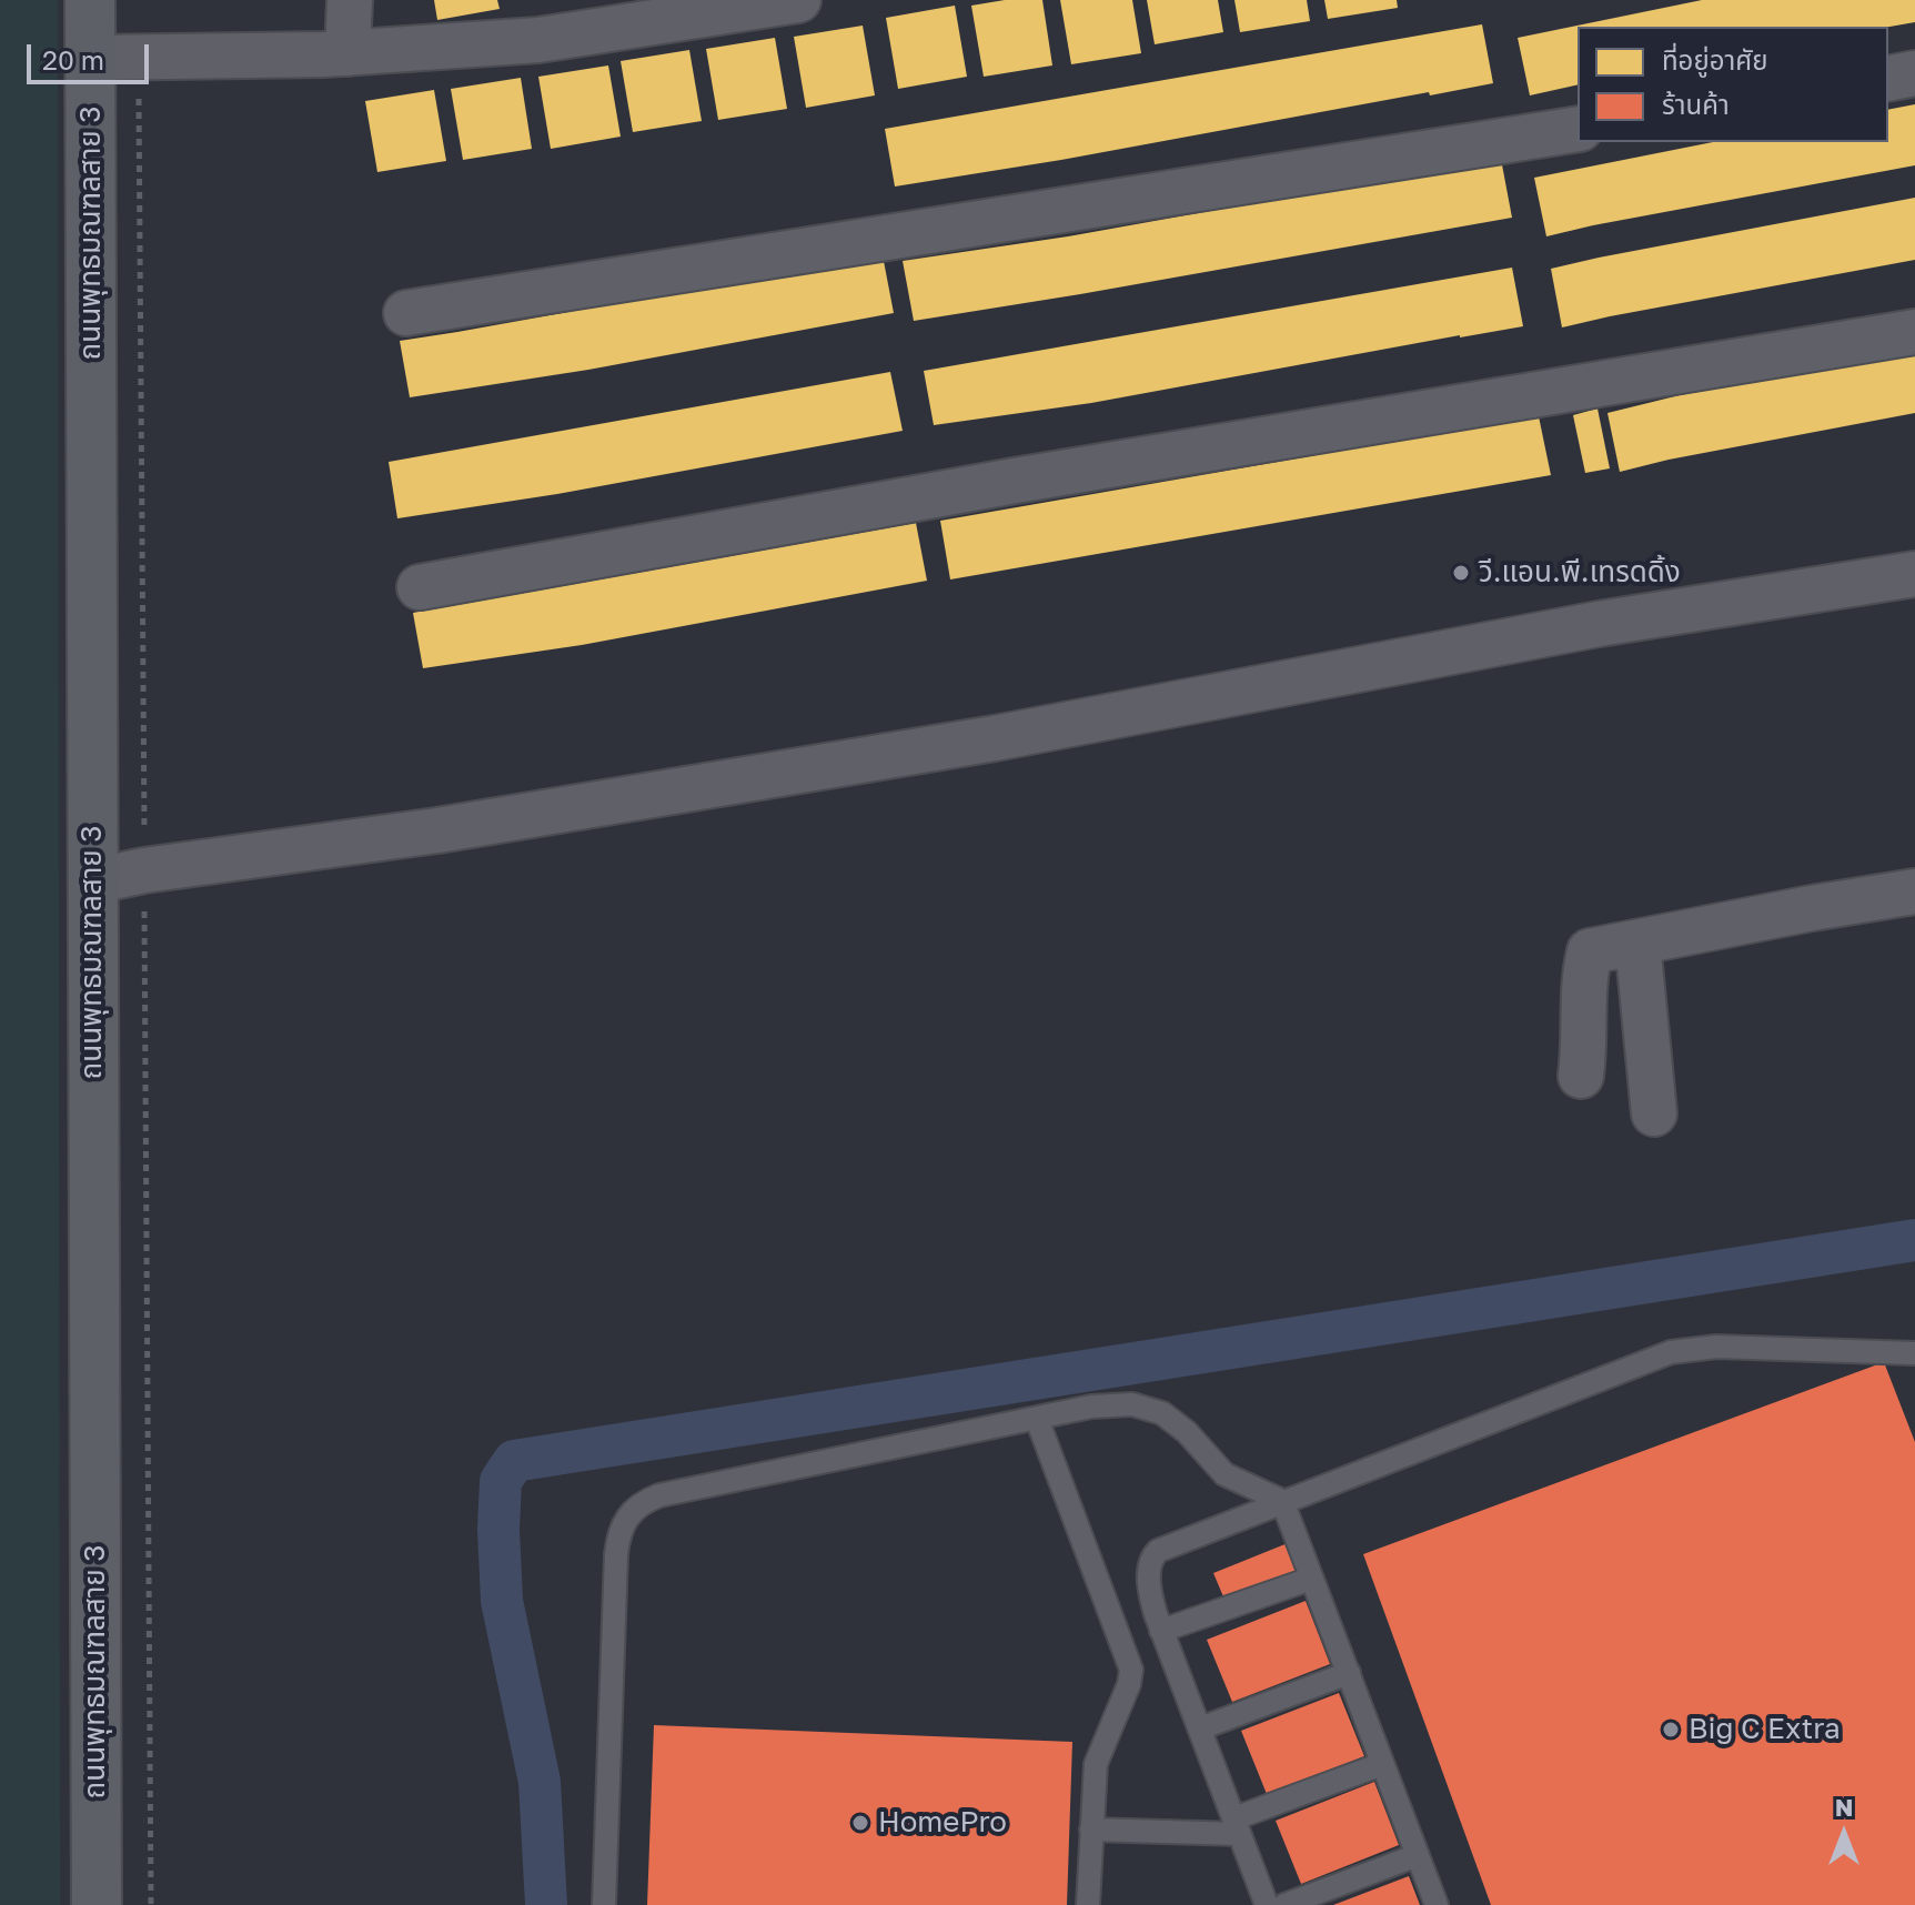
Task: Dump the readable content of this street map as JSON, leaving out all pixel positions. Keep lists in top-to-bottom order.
{
  "streets": {
    "main road": ["ถนนพุทธมณฑลสาย 3"]
  },
  "places": ["วี.แอน.พี.เทรดดิ้ง", "Big C Extra", "HomePro"],
  "legend": ["ที่อยู่อาศัย", "ร้านค้า"],
  "scale_bar": "20 m",
  "north": "top"
}
